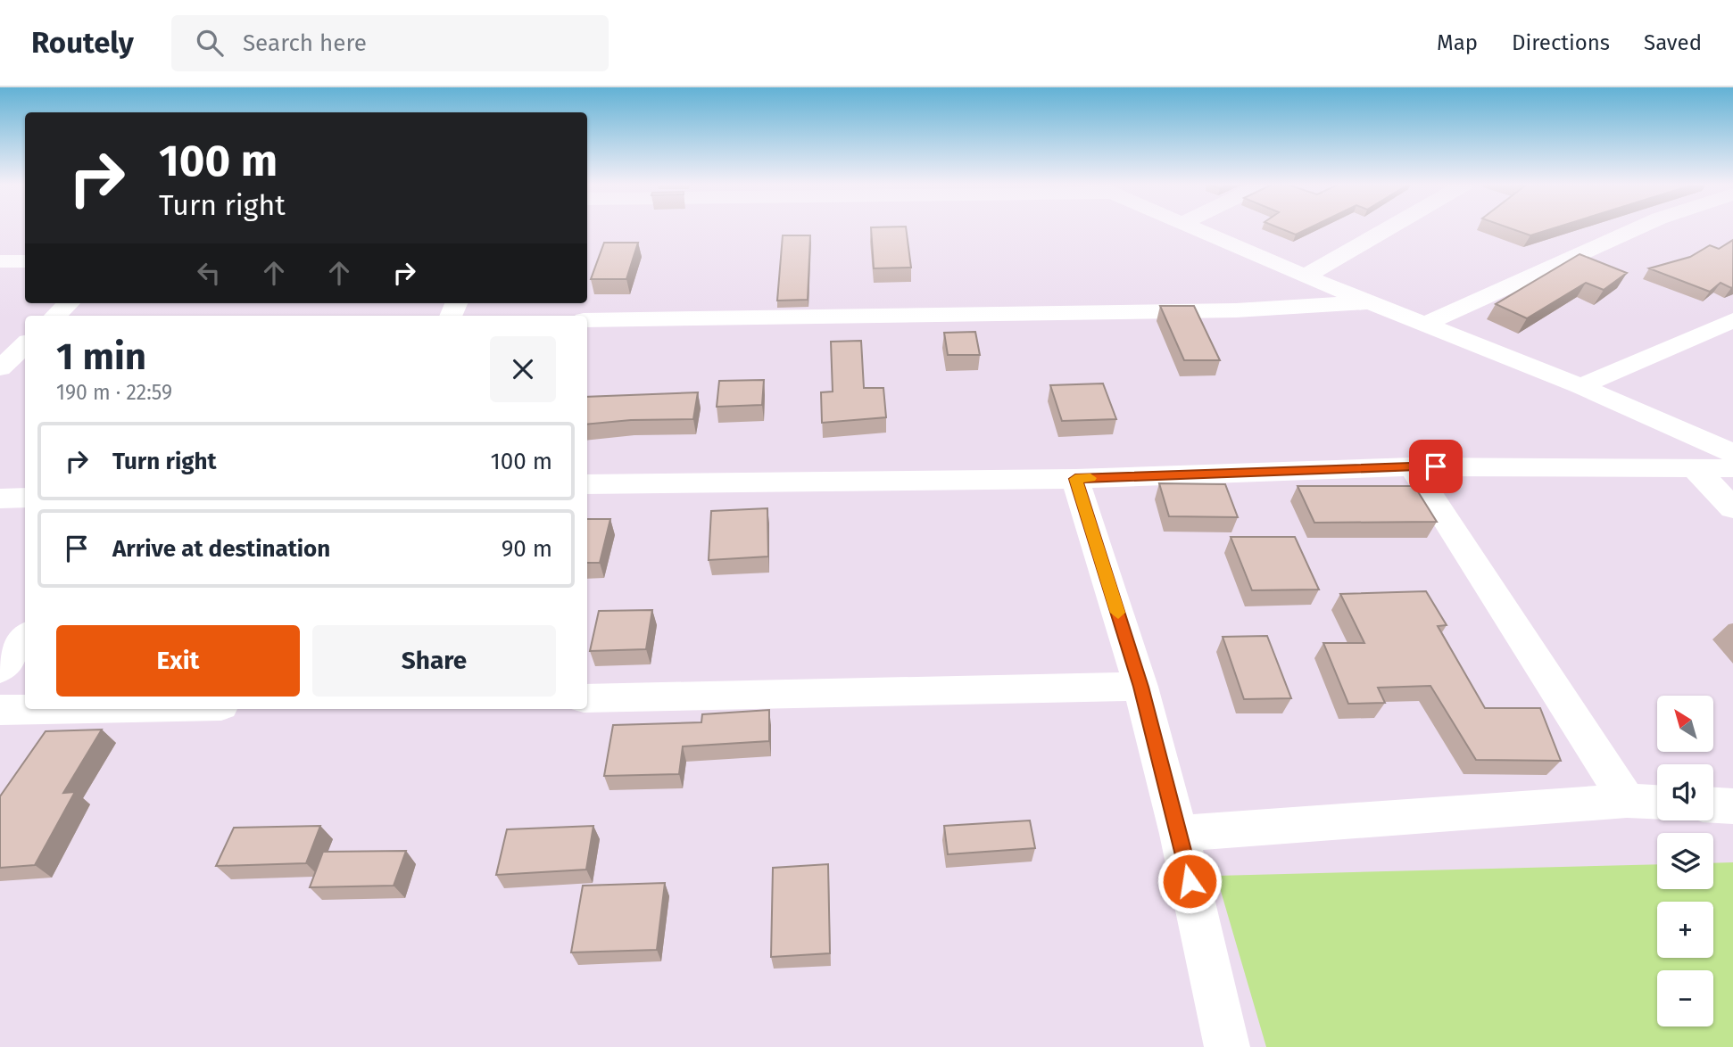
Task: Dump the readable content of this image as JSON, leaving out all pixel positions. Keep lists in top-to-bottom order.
{
  "north": "top left",
  "page": {
    "header": "Routely",
    "search": "Search here",
    "nav": ["Map", "Directions", "Saved"],
    "turn": ["100 m", "Turn right"],
    "heading": ["1 min", "190 m · 22:59"],
    "list": [
      {
        "name": "Turn right",
        "value": "100 m"
      },
      {
        "name": "Arrive at destination",
        "value": "90 m"
      }
    ],
    "buttons": ["Exit", "Share"],
    "map_buttons": ["+", "−"]
  }
}
